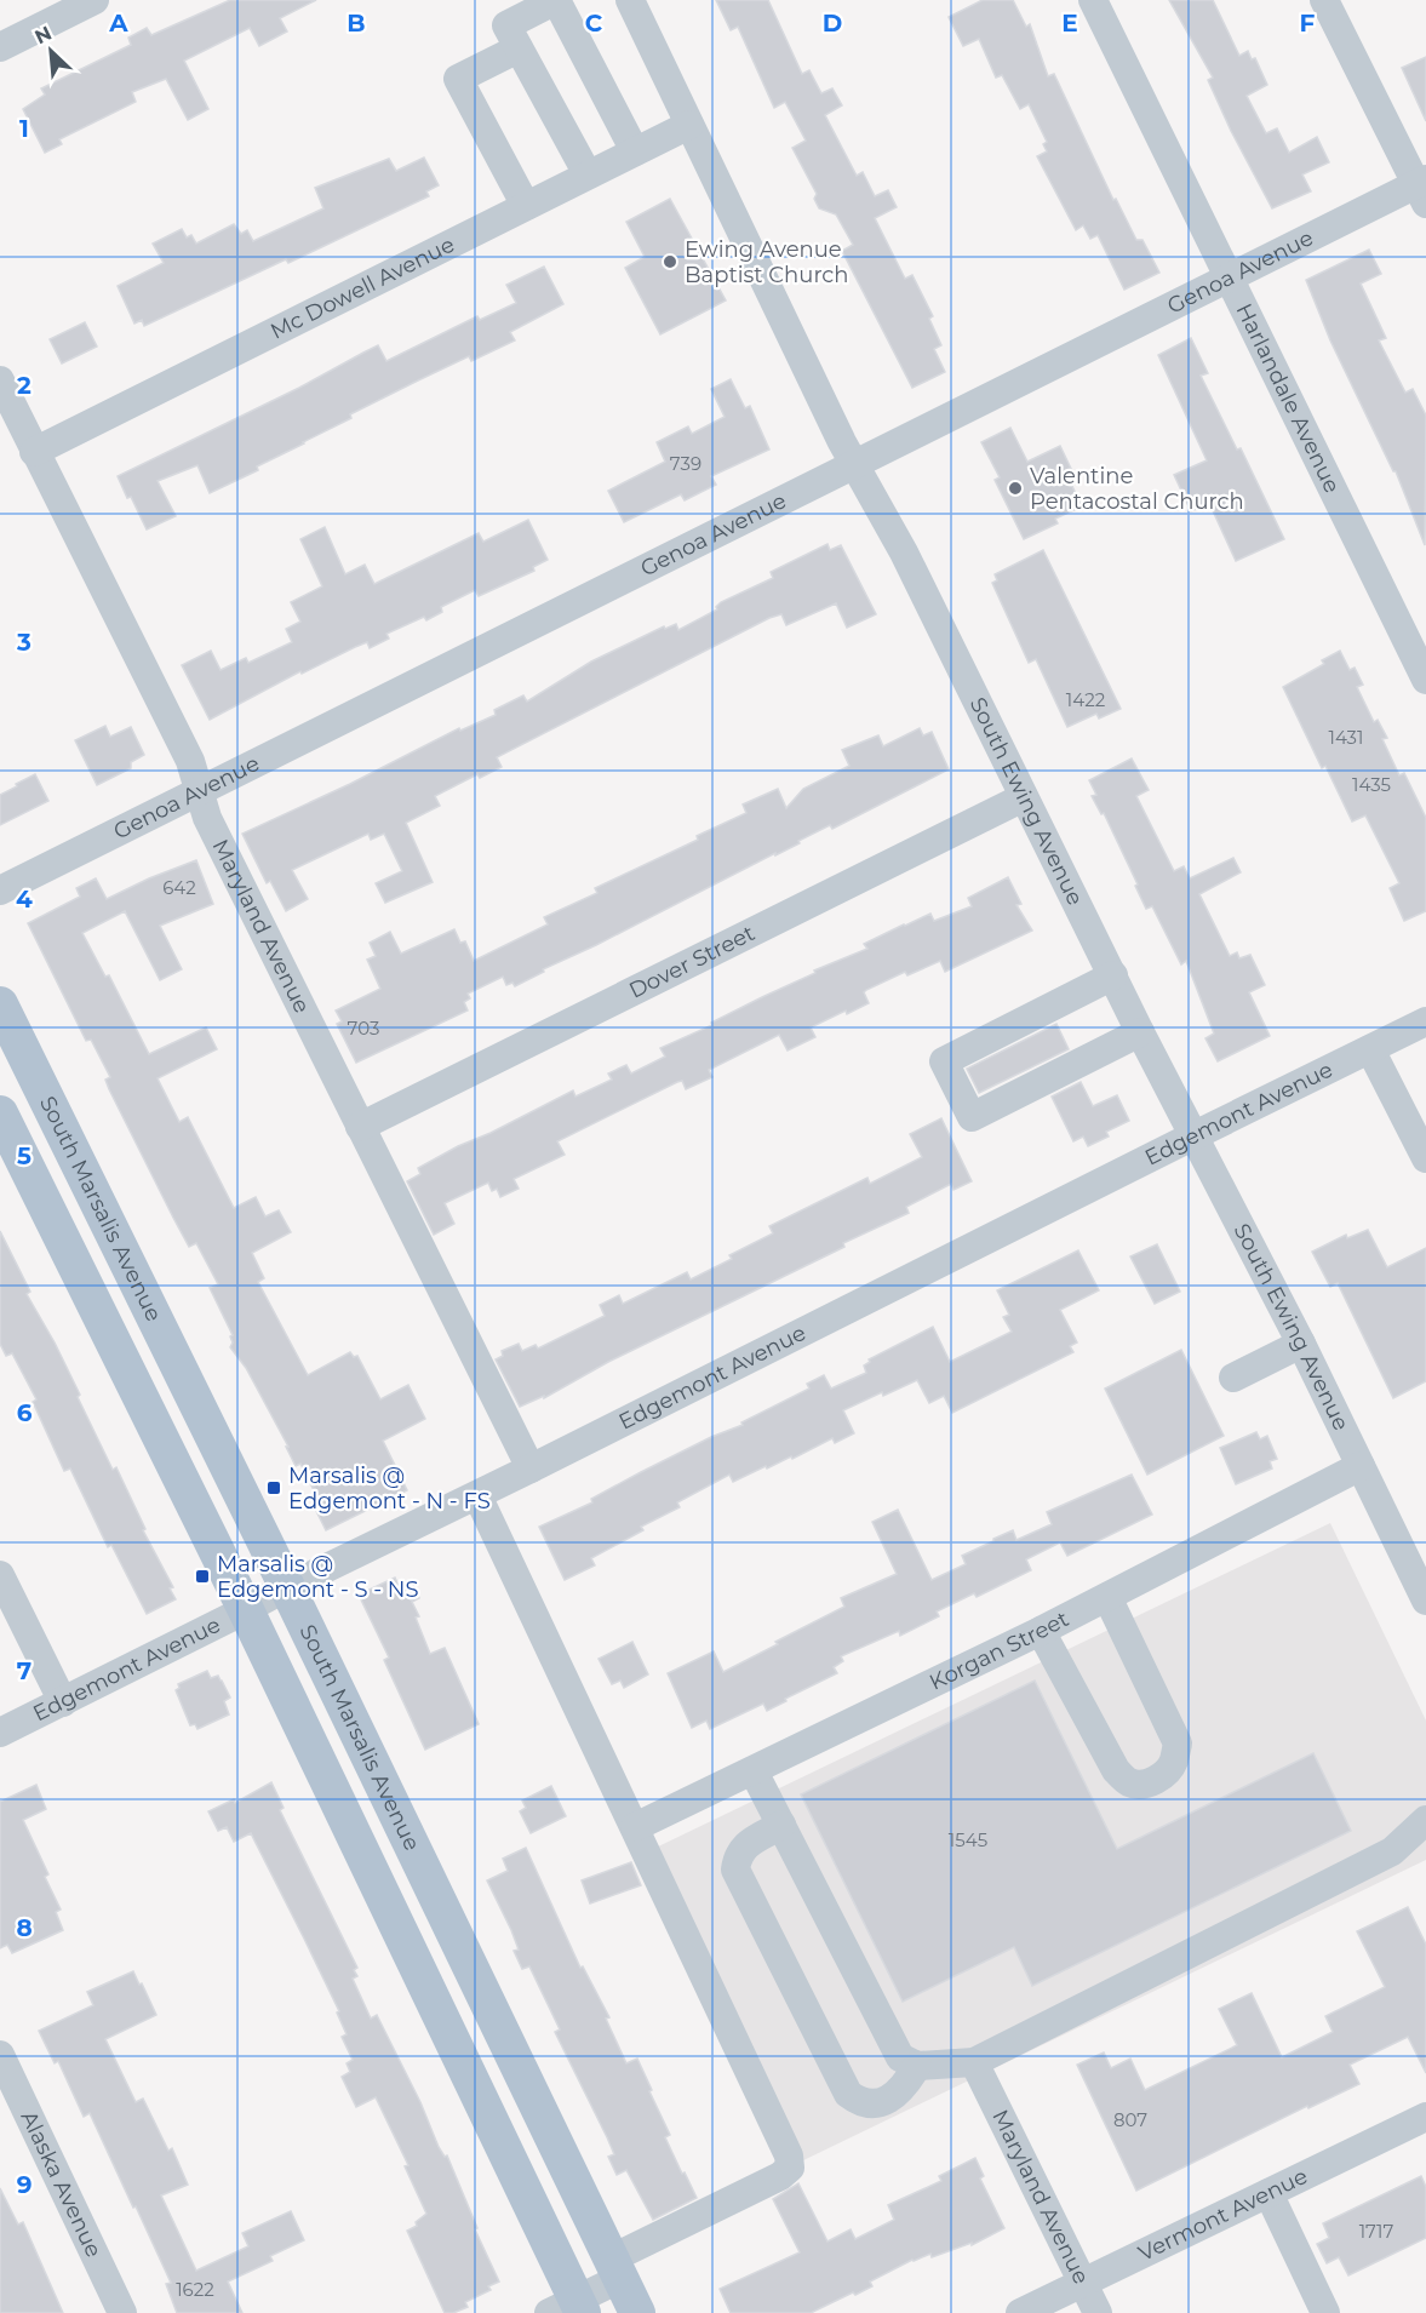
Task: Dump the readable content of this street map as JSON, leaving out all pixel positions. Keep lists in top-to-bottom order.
{
  "streets": {
    "main road": ["South Marsalis Avenue"],
    "street": [
      "Genoa Avenue",
      "Mc Dowell Avenue",
      "Harlandale Avenue",
      "South Ewing Avenue",
      "Maryland Avenue",
      "Dover Street",
      "Edgemont Avenue",
      "Korgan Street",
      "Alaska Avenue",
      "Vermont Avenue"
    ]
  },
  "crossings": [
    ["Genoa Avenue", "Harlandale Avenue"],
    ["Genoa Avenue", "South Ewing Avenue"],
    ["Genoa Avenue", "Maryland Avenue"],
    ["Mc Dowell Avenue", "South Ewing Avenue"],
    ["Mc Dowell Avenue", "Maryland Avenue"],
    ["South Ewing Avenue", "Dover Street"],
    ["South Ewing Avenue", "Edgemont Avenue"],
    ["South Ewing Avenue", "Korgan Street"],
    ["Maryland Avenue", "Dover Street"],
    ["Maryland Avenue", "Edgemont Avenue"],
    ["Maryland Avenue", "Vermont Avenue"],
    ["Edgemont Avenue", "South Marsalis Avenue"]
  ],
  "places": {
    "other": ["Ewing Avenue Baptist Church", "Valentine Pentacostal Church"],
    "transit": ["Marsalis @ Edgemont - N - FS", "Marsalis @ Edgemont - S - NS"]
  },
  "house_numbers": [
    "739",
    "1422",
    "1431",
    "1435",
    "642",
    "703",
    "1545",
    "807",
    "1717",
    "1622"
  ],
  "north": "top left",
  "grid": {
    "columns": [
      "A",
      "B",
      "C",
      "D",
      "E",
      "F"
    ],
    "rows": [
      "1",
      "2",
      "3",
      "4",
      "5",
      "6",
      "7",
      "8",
      "9"
    ]
  }
}
